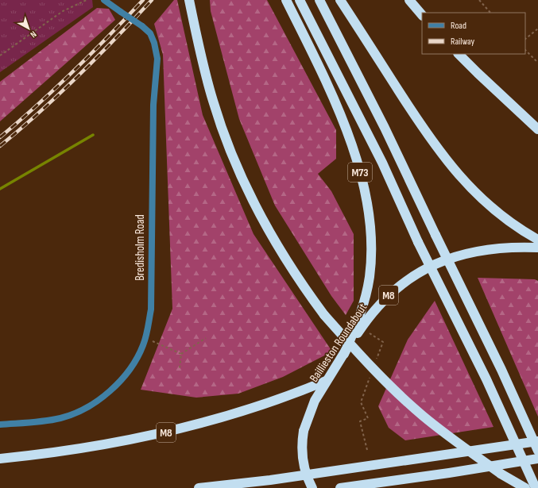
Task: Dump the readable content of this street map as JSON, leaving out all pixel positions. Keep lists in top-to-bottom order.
{
  "streets": {
    "highway": ["M73", "M8", "Baillieston Roundabout"],
    "street": ["Bredisholm Road"]
  },
  "crossings": [
    ["M73", "Baillieston Roundabout"],
    ["M8", "Baillieston Roundabout"]
  ],
  "legend": ["Road", "Railway"],
  "north": "bottom right"
}
